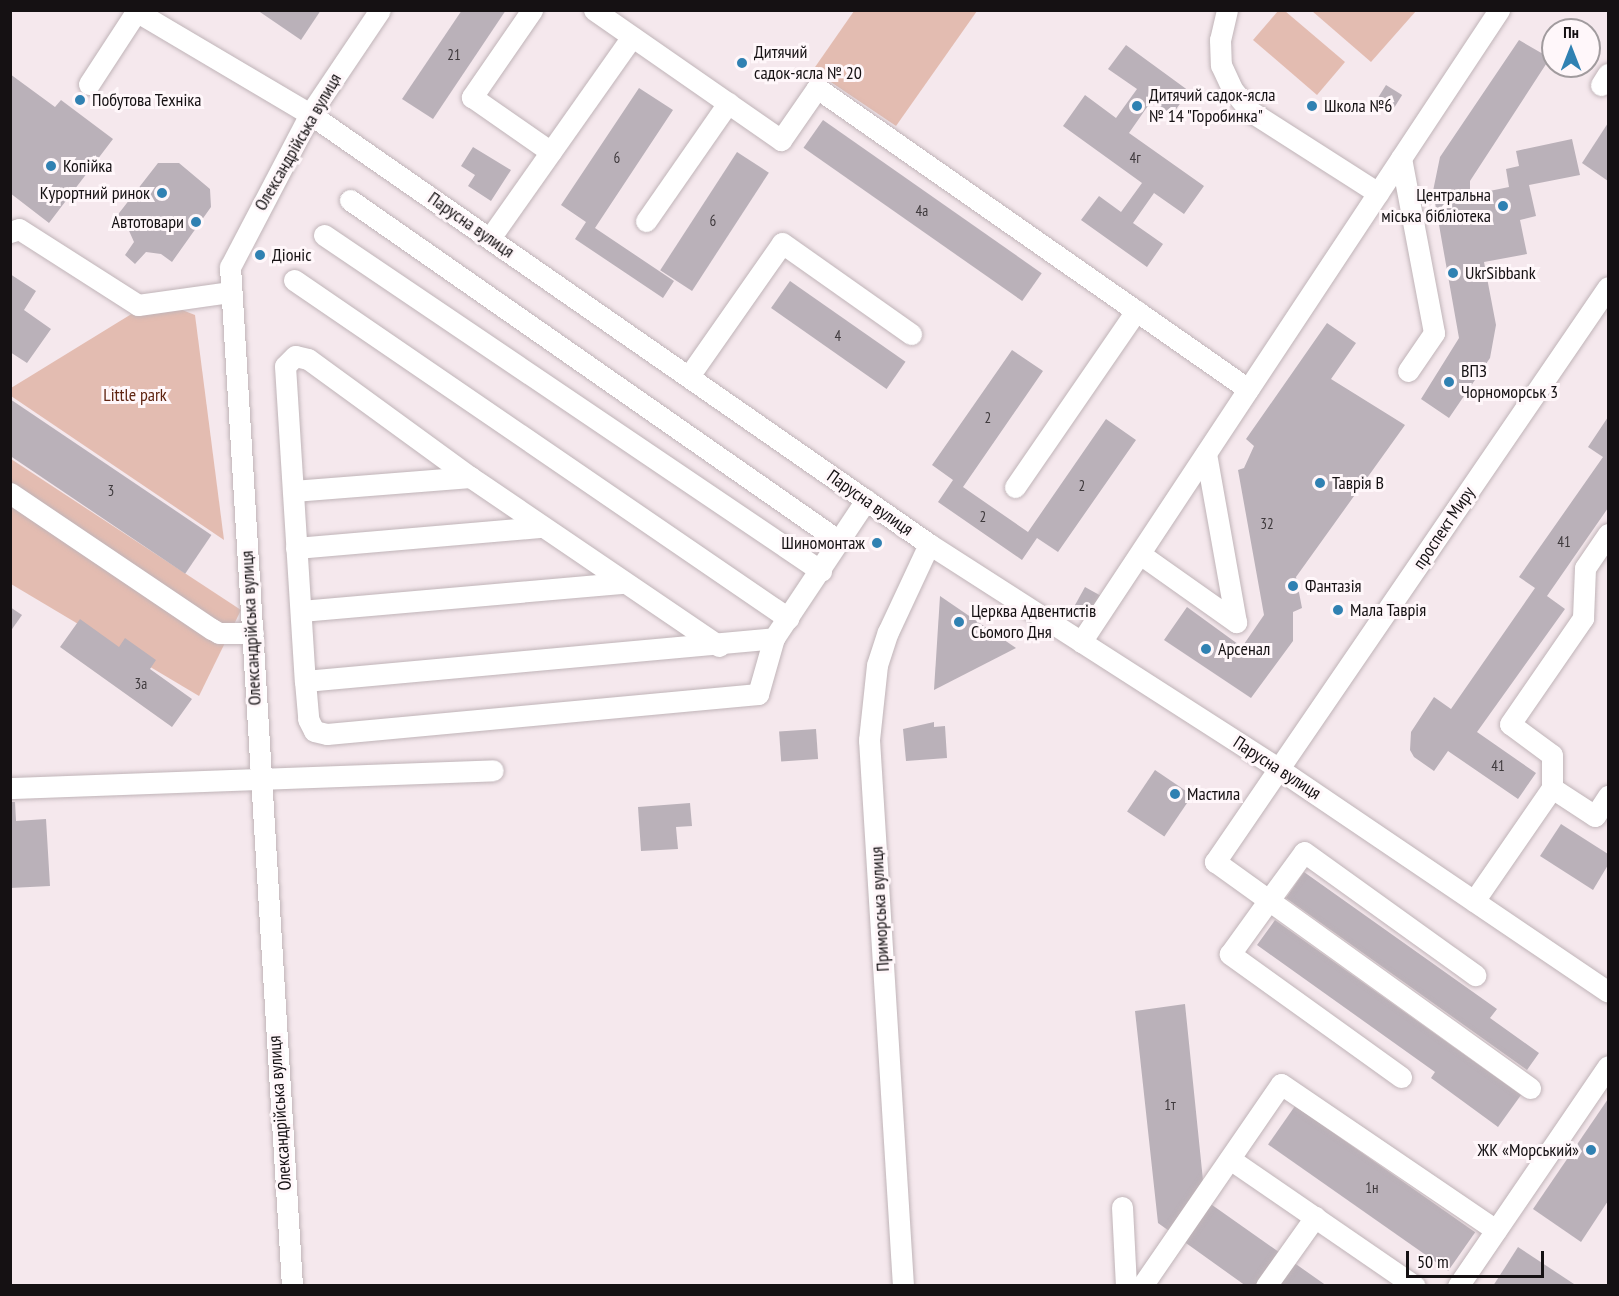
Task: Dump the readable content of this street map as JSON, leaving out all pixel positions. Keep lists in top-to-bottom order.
{
  "streets": {
    "street": [
      "Олександрійська вулиця",
      "Парусна вулиця",
      "проспект Миру",
      "Приморська вулиця"
    ]
  },
  "crossings": [
    ["Олександрійська вулиця", "Парусна вулиця"],
    ["Парусна вулиця", "проспект Миру"],
    ["Парусна вулиця", "Приморська вулиця"]
  ],
  "parks": ["Little park"],
  "places": [
    "Дитячий садок-ясла № 20",
    "Побутова Техніка",
    "Дитячий садок-ясла № 14 \"Горобинка\"",
    "Школа №6",
    "Копійка",
    "Курортний ринок",
    "Центральна міська бібліотека",
    "Автотовари",
    "Діоніс",
    "UkrSibbank",
    "ВПЗ Чорноморськ 3",
    "Таврія В",
    "Шиномонтаж",
    "Фантазія",
    "Мала Таврія",
    "Церква Адвентистів Сьомого Дня",
    "Арсенал",
    "Мастила",
    "ЖК «Морський»"
  ],
  "house_numbers": [
    "21",
    "6",
    "4г",
    "4а",
    "6",
    "4",
    "2",
    "2",
    "3",
    "2",
    "32",
    "41",
    "3а",
    "41",
    "1т",
    "1н"
  ],
  "scale_bar": "50 m",
  "north": "top"
}
